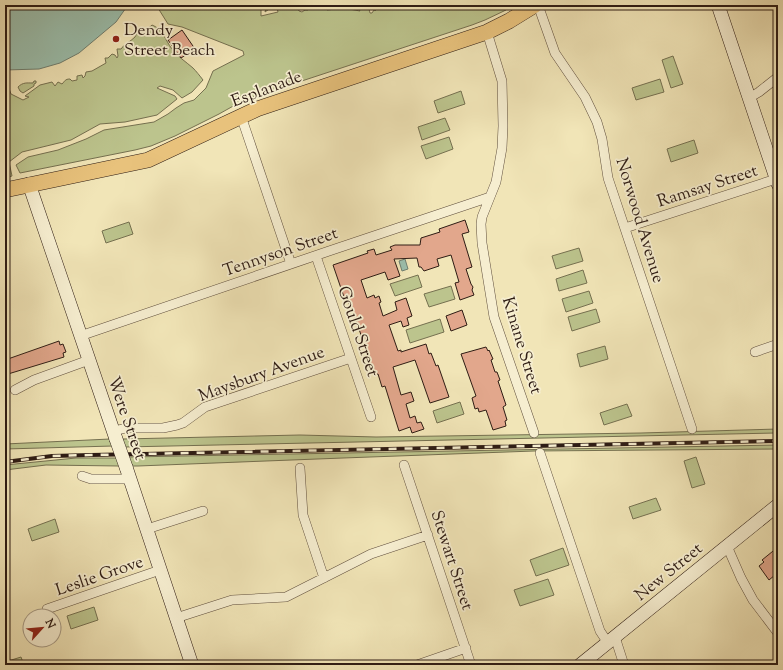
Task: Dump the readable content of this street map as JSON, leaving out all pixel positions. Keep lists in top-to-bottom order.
{
  "streets": {
    "main road": ["Esplanade"],
    "street": [
      "Ramsay Street",
      "Norwood Avenue",
      "Tennyson Street",
      "Gould Street",
      "Kinane Street",
      "Maysbury Avenue",
      "Were Street",
      "Stewart Street",
      "New Street",
      "Leslie Grove"
    ]
  },
  "crossings": [
    ["Esplanade", "Norwood Avenue"],
    ["Esplanade", "Kinane Street"],
    ["Esplanade", "Were Street"],
    ["Ramsay Street", "Norwood Avenue"],
    ["Tennyson Street", "Gould Street"],
    ["Tennyson Street", "Kinane Street"],
    ["Tennyson Street", "Were Street"],
    ["Gould Street", "Maysbury Avenue"],
    ["Maysbury Avenue", "Were Street"],
    ["Were Street", "Leslie Grove"]
  ],
  "places": ["Dendy Street Beach"],
  "north": "top right"
}
